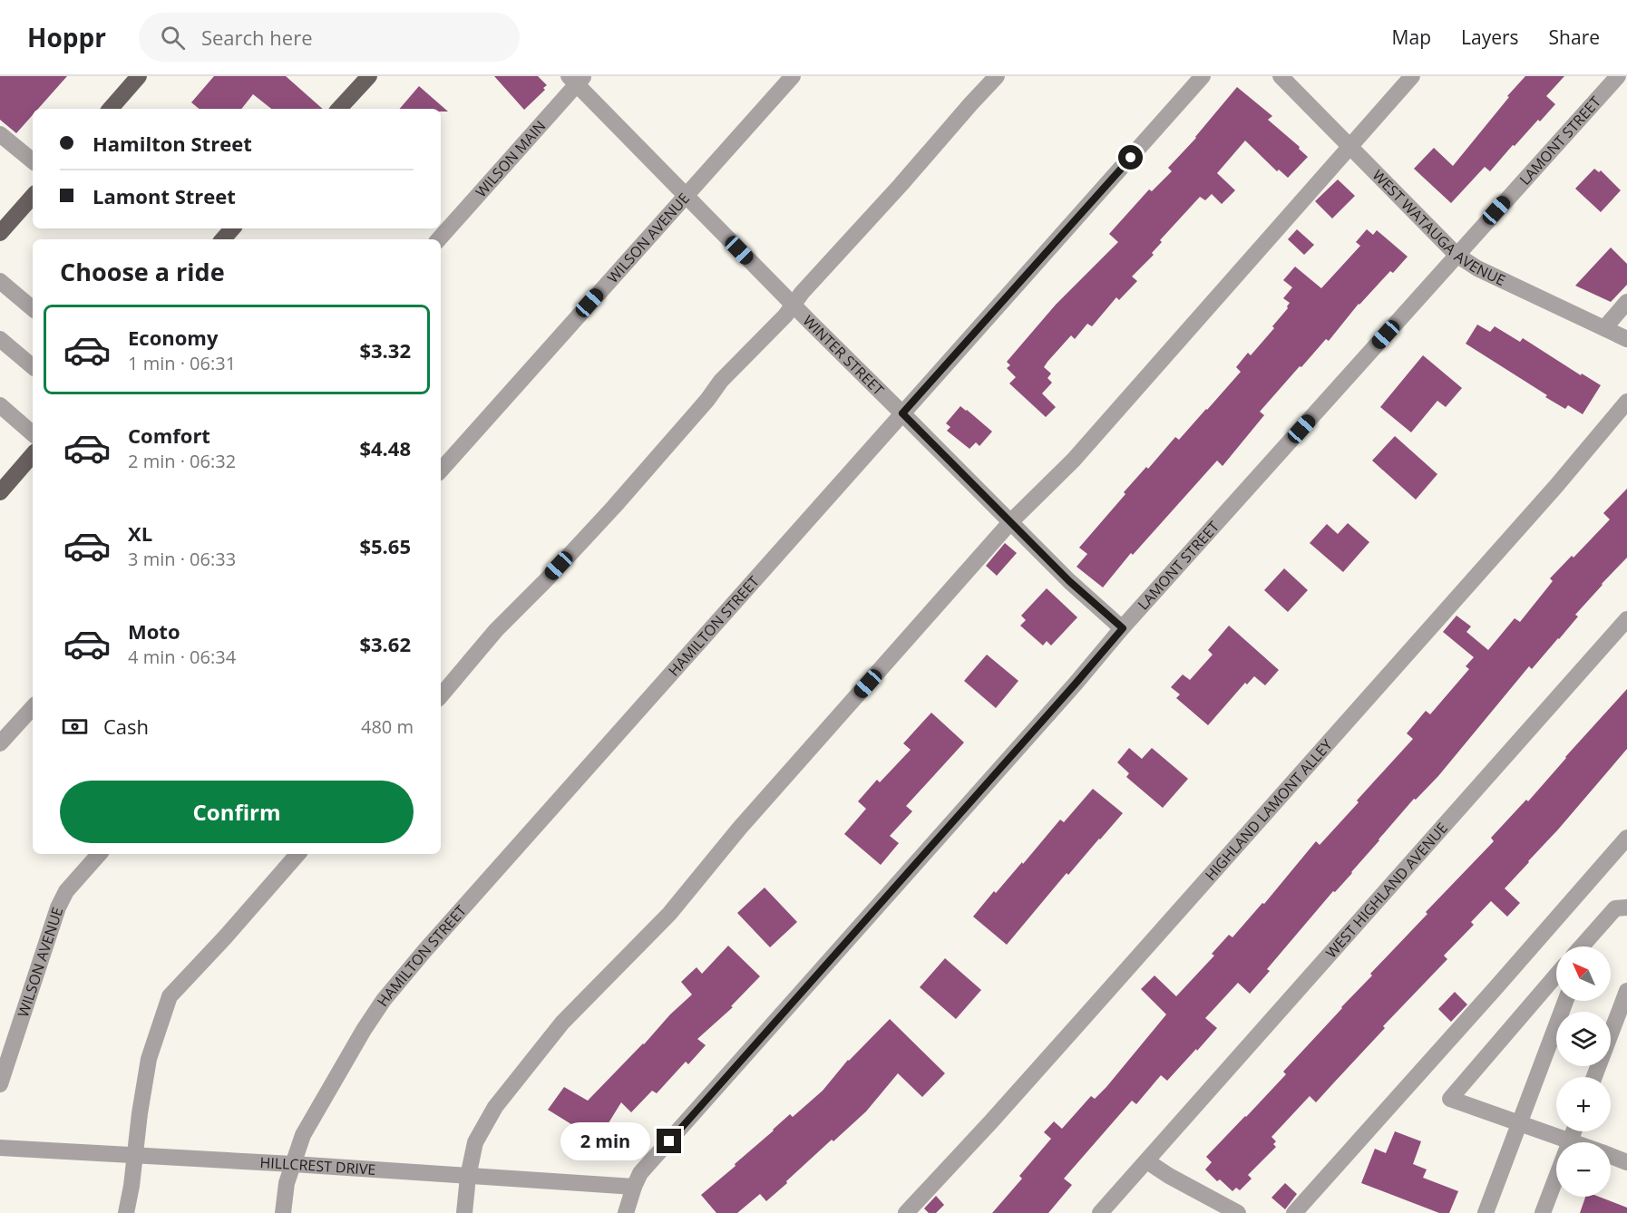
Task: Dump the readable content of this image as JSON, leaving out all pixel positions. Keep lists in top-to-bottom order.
{
  "streets": {
    "street": [
      "LAMONT STREET",
      "WILSON MAIN",
      "WEST WATAUGA AVENUE",
      "WILSON AVENUE",
      "WINTER STREET",
      "HAMILTON STREET",
      "HIGHLAND LAMONT ALLEY",
      "WEST HIGHLAND AVENUE",
      "HILLCREST DRIVE"
    ]
  },
  "crossings": [
    ["LAMONT STREET", "WEST WATAUGA AVENUE"],
    ["LAMONT STREET", "WINTER STREET"],
    ["LAMONT STREET", "HILLCREST DRIVE"],
    ["WILSON MAIN", "WINTER STREET"],
    ["WILSON AVENUE", "WINTER STREET"],
    ["WINTER STREET", "HAMILTON STREET"],
    ["HAMILTON STREET", "HILLCREST DRIVE"]
  ],
  "north": "top left",
  "page": {
    "header": "Hoppr",
    "search": "Search here",
    "nav": ["Map", "Layers", "Share"],
    "banner": ["Hamilton Street", "Lamont Street"],
    "heading": "Choose a ride",
    "list": [
      {
        "name": "Economy",
        "note": "1 min · 06:31",
        "value": "$3.32"
      },
      {
        "name": "Comfort",
        "note": "2 min · 06:32",
        "value": "$4.48"
      },
      {
        "name": "XL",
        "note": "3 min · 06:33",
        "value": "$5.65"
      },
      {
        "name": "Moto",
        "note": "4 min · 06:34",
        "value": "$3.62"
      }
    ],
    "pay": ["Cash", "480 m"],
    "buttons": "Confirm",
    "map_buttons": ["+", "−"],
    "bubble": "2 min"
  }
}
